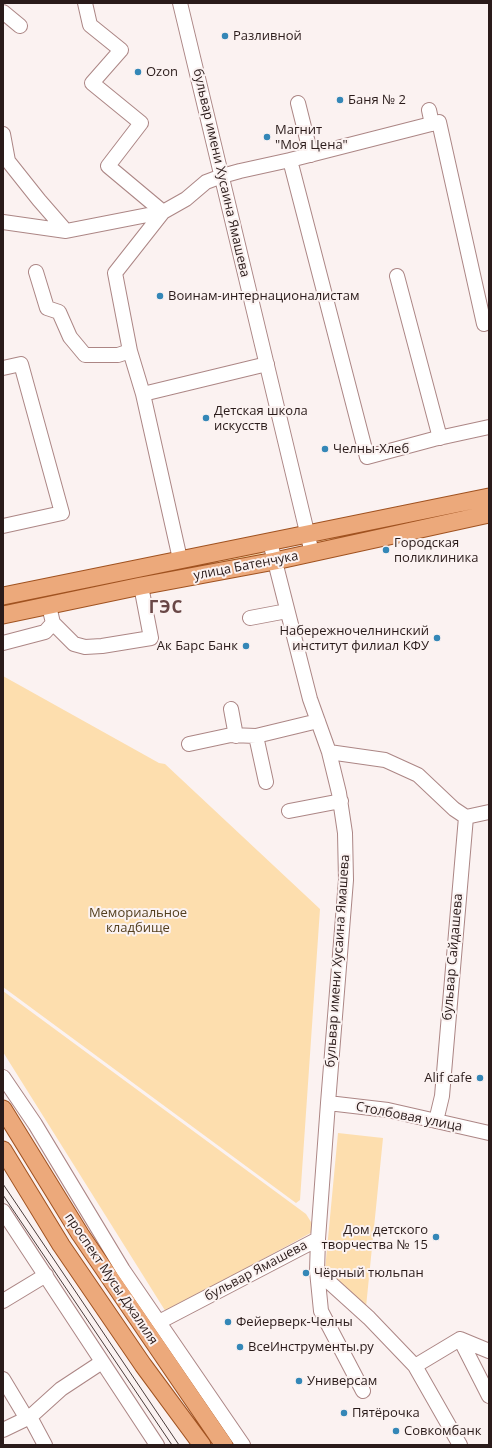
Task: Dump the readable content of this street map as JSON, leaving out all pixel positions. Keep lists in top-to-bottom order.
{
  "streets": {
    "main road": ["улица Батенчука", "проспект Мусы Джалиля"],
    "street": [
      "бульвар имени Хусаина Ямашева",
      "бульвар Сайдашева",
      "Столбовая улица",
      "бульвар Ямашева"
    ]
  },
  "crossings": [
    ["бульвар имени Хусаина Ямашева", "улица Батенчука"],
    ["бульвар имени Хусаина Ямашева", "Столбовая улица"],
    ["бульвар имени Хусаина Ямашева", "бульвар Ямашева"],
    ["бульвар Сайдашева", "Столбовая улица"],
    ["Столбовая улица", "бульвар Ямашева"]
  ],
  "districts": ["ГЭС"],
  "parks": ["Мемориальное кладбище"],
  "places": [
    "Разливной",
    "Ozon",
    "Баня № 2",
    "Магнит \"Моя Цена\"",
    "Воинам-интернационалистам",
    "Детская школа искусств",
    "Челны-Хлеб",
    "Городская поликлиника",
    "Набережночелнинский институт филиал КФУ",
    "Ак Барс Банк",
    "Alif cafe",
    "Дом детского творчества № 15",
    "Чёрный тюльпан",
    "Фейерверк-Челны",
    "ВсеИнструменты.ру",
    "Универсам",
    "Пятёрочка",
    "Совкомбанк"
  ]
}
